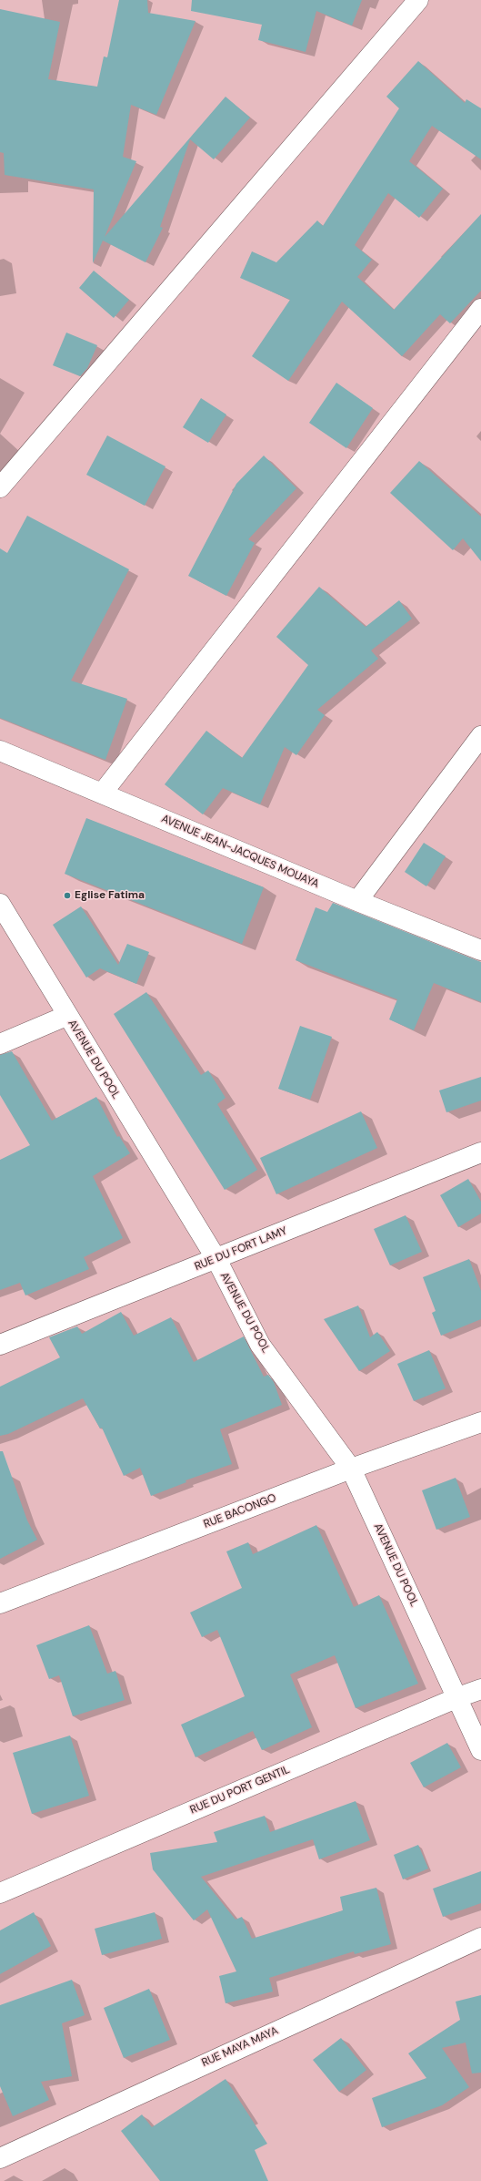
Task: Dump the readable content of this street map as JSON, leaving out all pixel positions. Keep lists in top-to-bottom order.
{
  "streets": {
    "street": [
      "AVENUE JEAN-JACQUES MOUAYA",
      "AVENUE DU POOL",
      "RUE DU FORT LAMY",
      "RUE BACONGO",
      "RUE DU PORT GENTIL",
      "RUE MAYA MAYA"
    ]
  },
  "crossings": [
    ["AVENUE DU POOL", "RUE DU FORT LAMY"],
    ["AVENUE DU POOL", "RUE BACONGO"],
    ["AVENUE DU POOL", "RUE DU PORT GENTIL"]
  ],
  "places": ["Eglise Fatima"]
}
